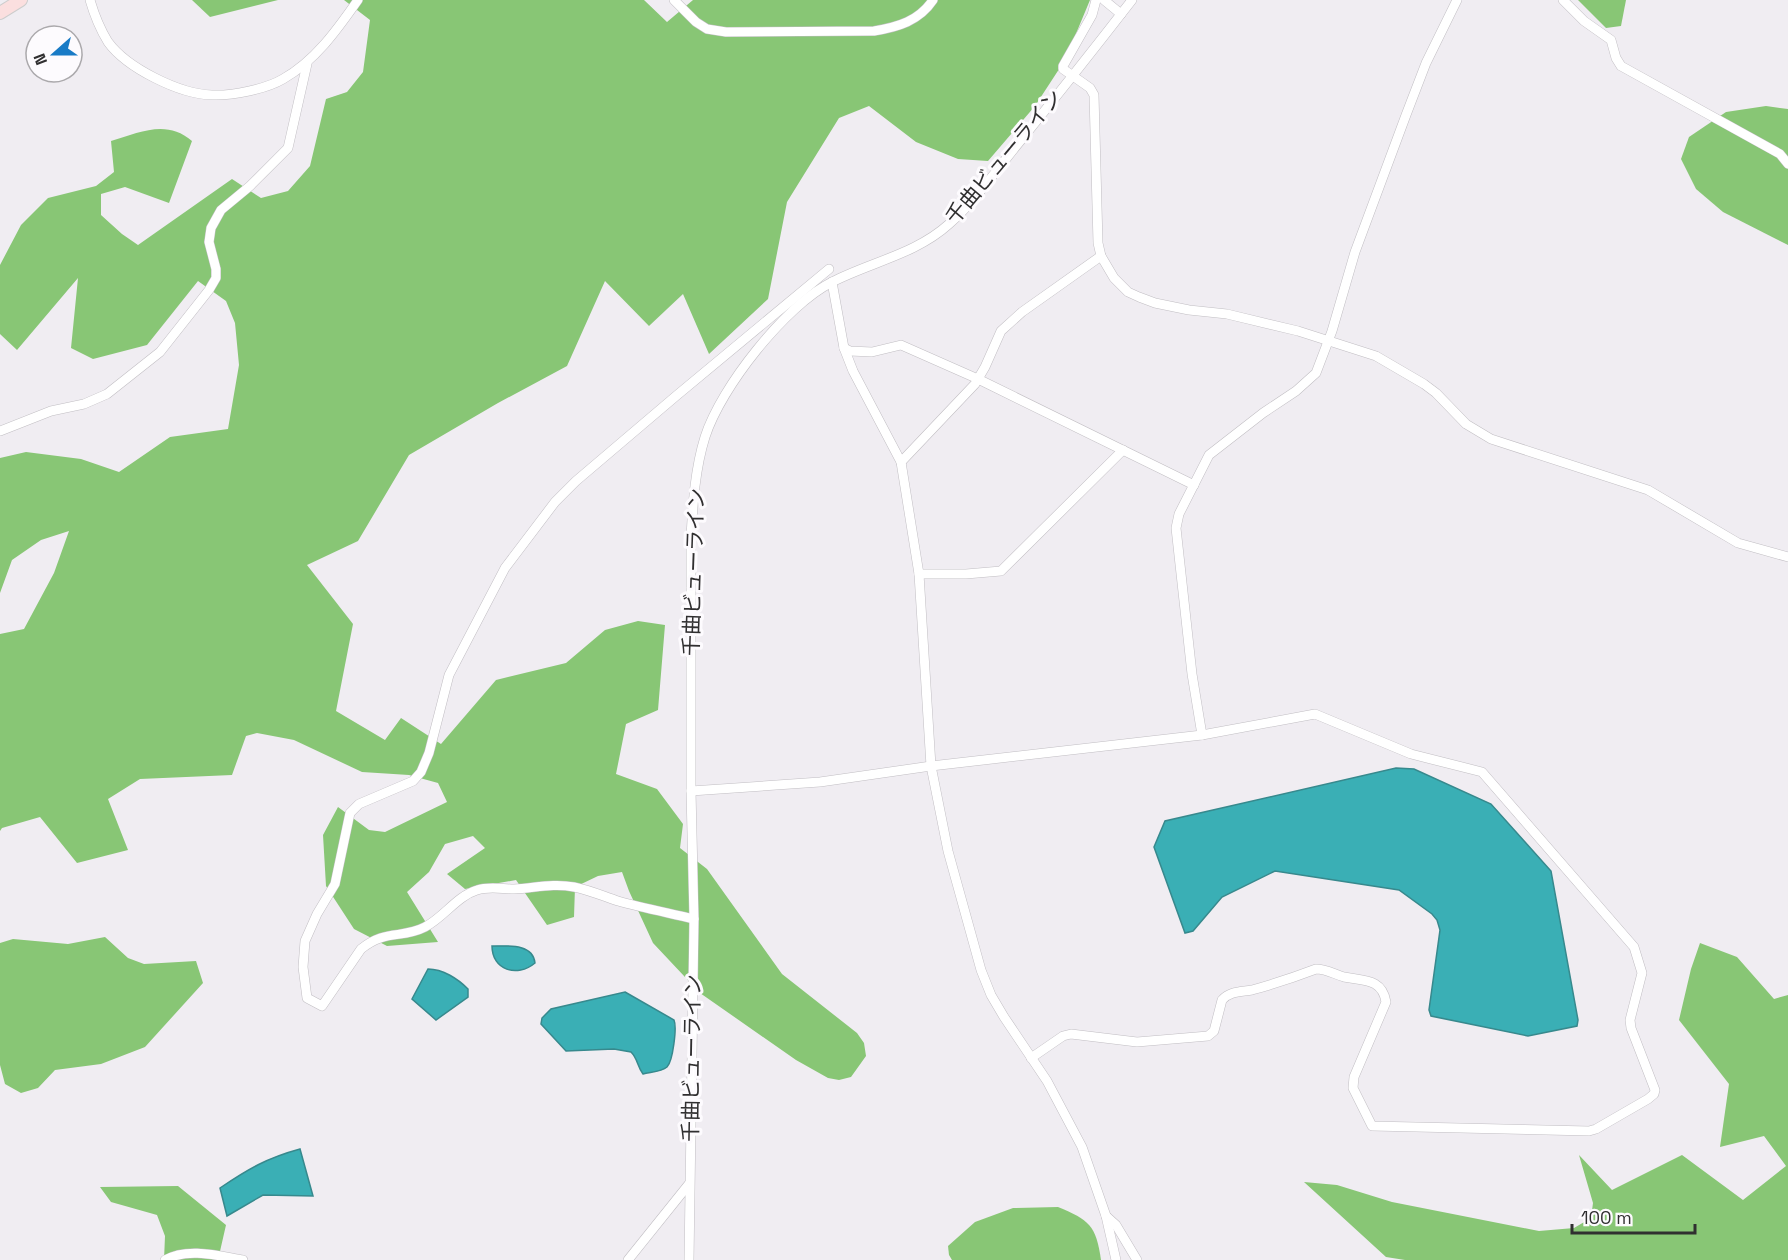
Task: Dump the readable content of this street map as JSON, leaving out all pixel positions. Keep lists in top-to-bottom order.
{
  "streets": {
    "street": ["千曲ビューライン"]
  },
  "scale_bar": "100 m",
  "north": "left"
}
